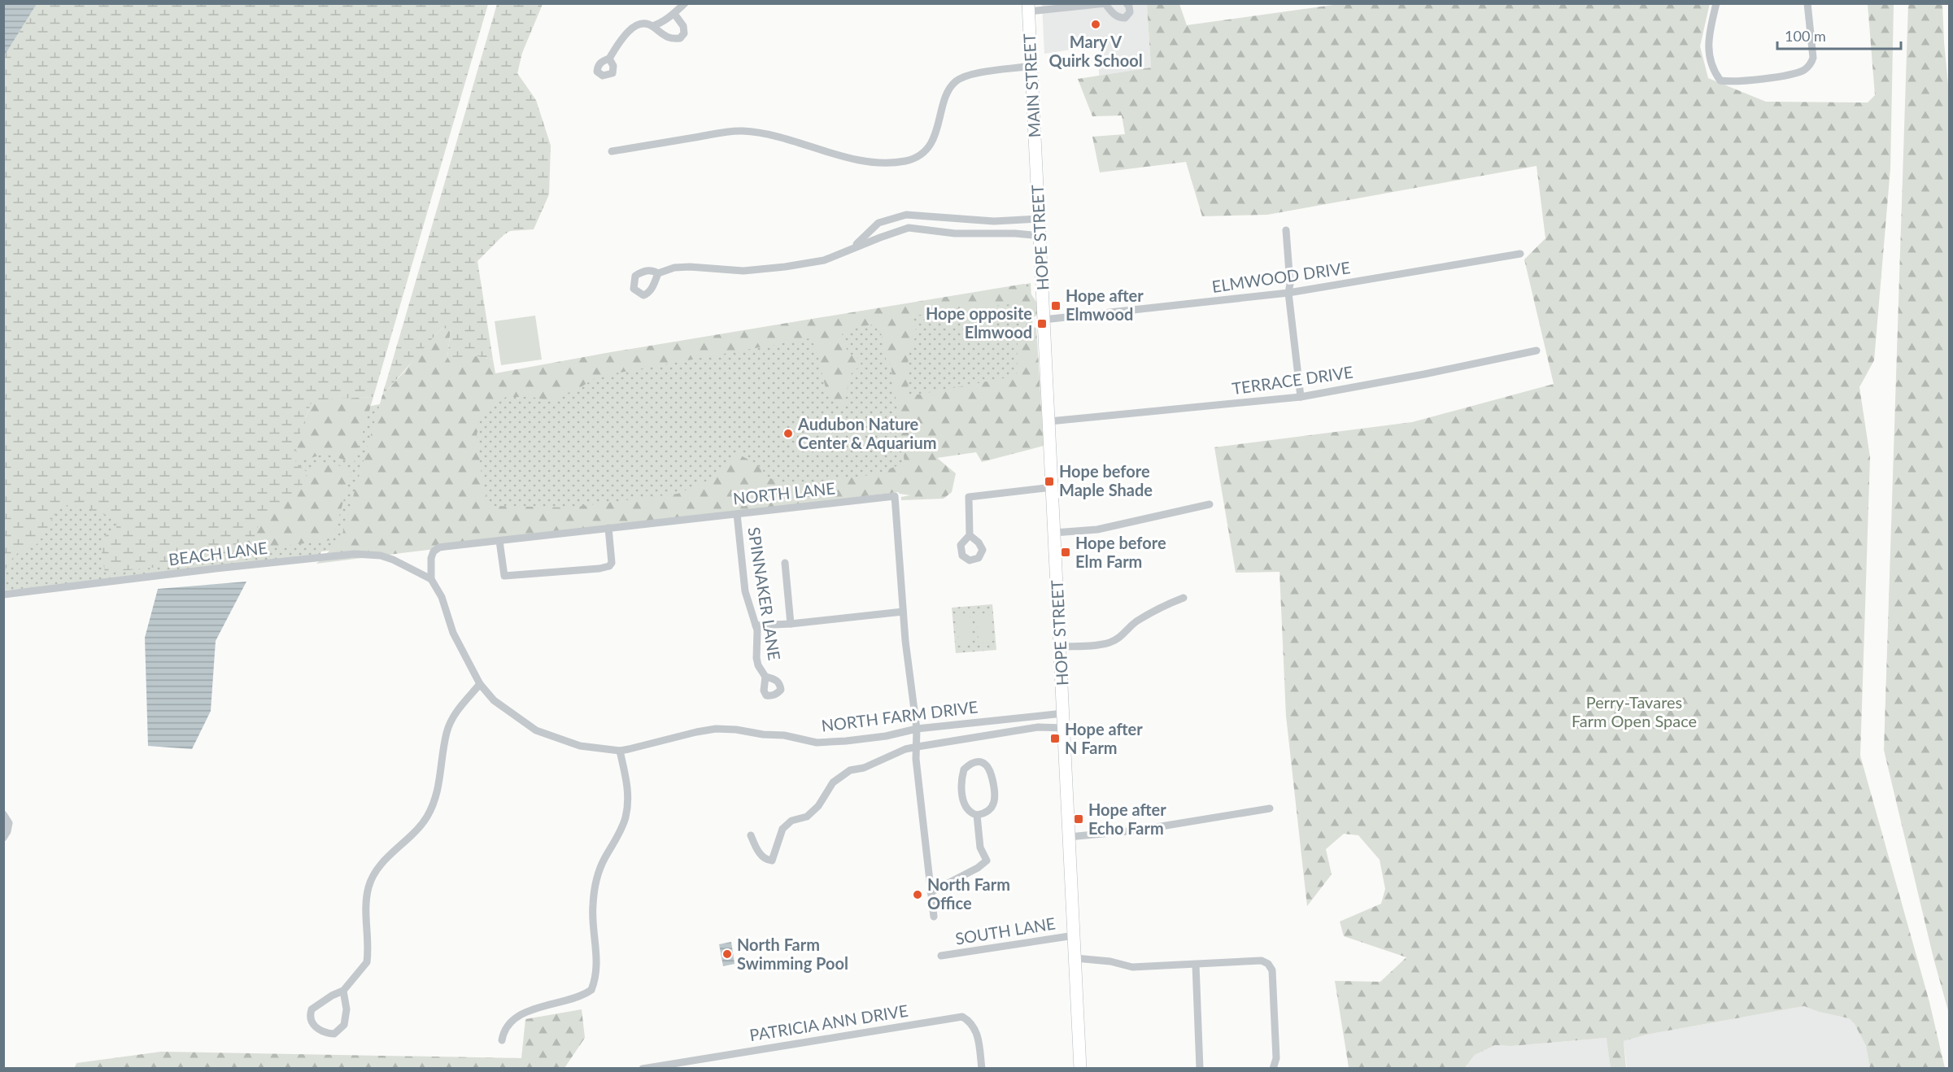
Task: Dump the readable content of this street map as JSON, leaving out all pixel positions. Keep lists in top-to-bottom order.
{
  "streets": {
    "main road": ["MAIN STREET", "HOPE STREET"],
    "street": [
      "ELMWOOD DRIVE",
      "TERRACE DRIVE",
      "NORTH LANE",
      "BEACH LANE",
      "SPINNAKER LANE",
      "NORTH FARM DRIVE",
      "SOUTH LANE",
      "PATRICIA ANN DRIVE"
    ]
  },
  "crossings": [
    ["MAIN STREET", "HOPE STREET"],
    ["HOPE STREET", "ELMWOOD DRIVE"],
    ["HOPE STREET", "TERRACE DRIVE"],
    ["HOPE STREET", "NORTH FARM DRIVE"],
    ["HOPE STREET", "SOUTH LANE"],
    ["NORTH LANE", "BEACH LANE"],
    ["NORTH LANE", "SPINNAKER LANE"],
    ["NORTH LANE", "NORTH FARM DRIVE"],
    ["BEACH LANE", "NORTH FARM DRIVE"]
  ],
  "parks": ["Perry-Tavares Farm Open Space"],
  "places": {
    "other": [
      "Mary V Quirk School",
      "Audubon Nature Center & Aquarium",
      "North Farm Office",
      "North Farm Swimming Pool"
    ],
    "transit": [
      "Hope after Elmwood",
      "Hope opposite Elmwood",
      "Hope before Maple Shade",
      "Hope before Elm Farm",
      "Hope after N Farm",
      "Hope after Echo Farm"
    ]
  },
  "scale_bar": "100 m"
}
